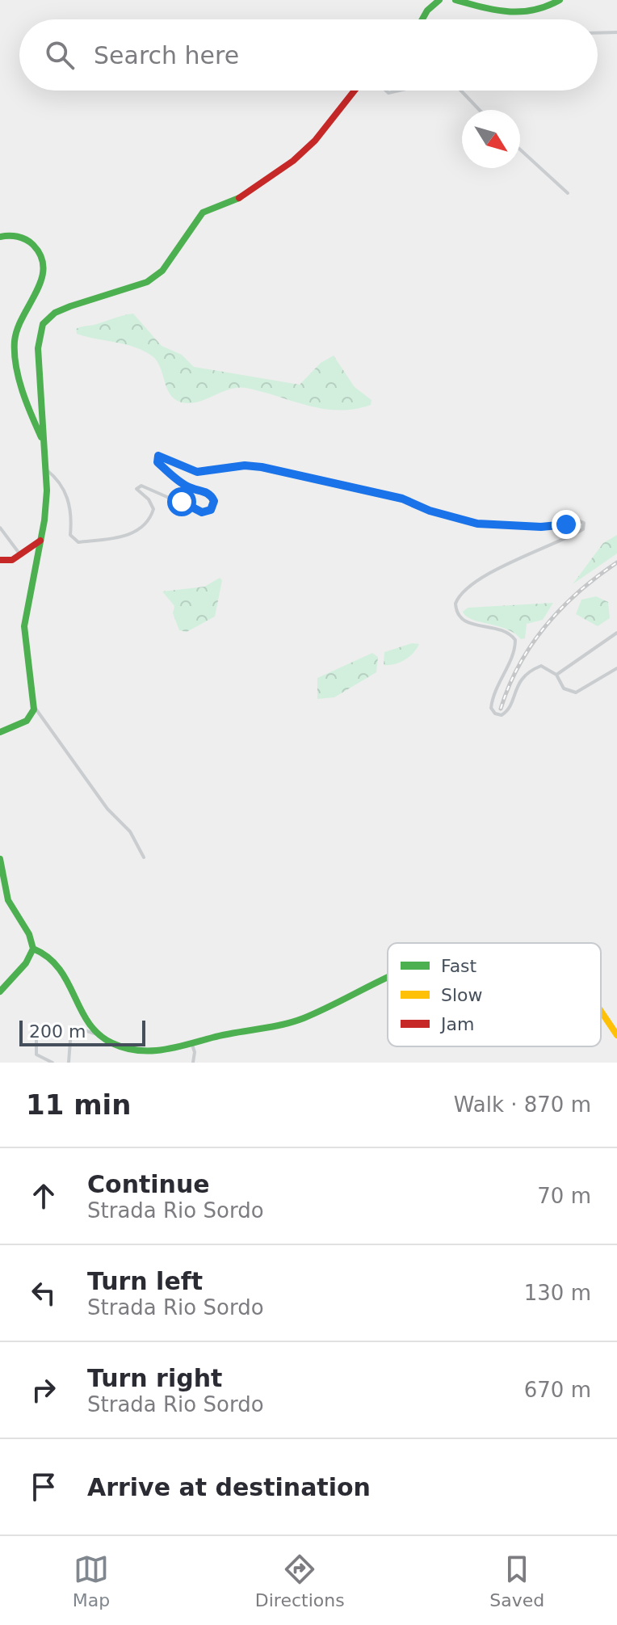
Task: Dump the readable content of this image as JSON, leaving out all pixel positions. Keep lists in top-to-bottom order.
{
  "legend": ["Fast", "Slow", "Jam"],
  "scale_bar": "200 m",
  "north": "bottom right",
  "page": {
    "search": "Search here",
    "scale": "200 m",
    "heading": ["11 min", "Walk · 870 m"],
    "list": [
      ["Continue", "Strada Rio Sordo", "70 m"],
      ["Turn left", "Strada Rio Sordo", "130 m"],
      ["Turn right", "Strada Rio Sordo", "670 m"],
      "Arrive at destination"
    ],
    "nav": ["Map", "Directions", "Saved"]
  }
}
